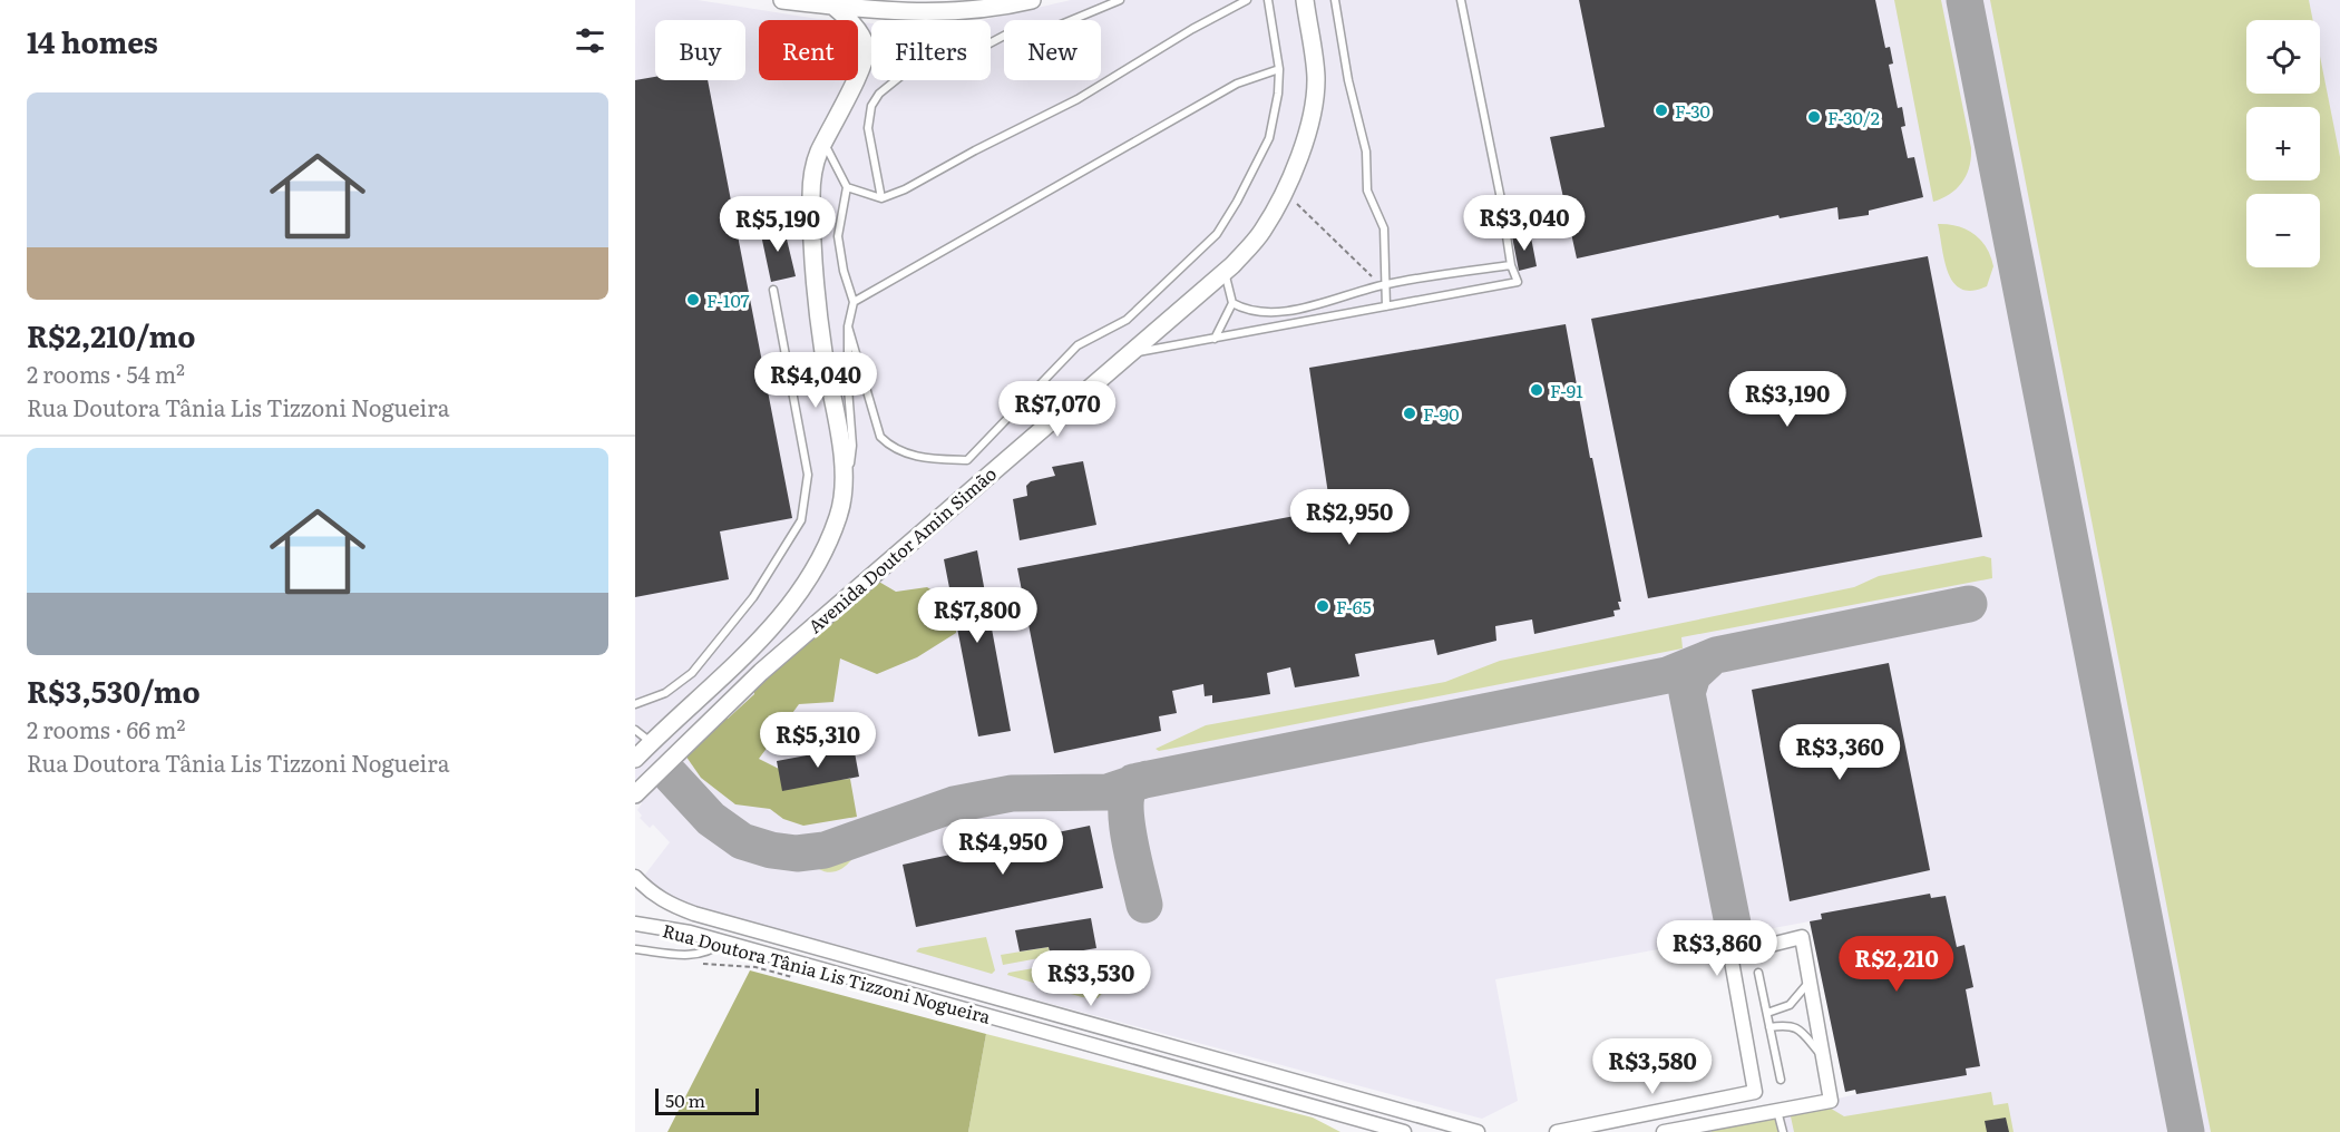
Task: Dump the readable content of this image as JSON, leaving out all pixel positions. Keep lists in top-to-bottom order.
{
  "streets": {
    "street": ["Avenida Doutor Amin Simão", "Rua Doutora Tânia Lis Tizzoni Nogueira"]
  },
  "places": [
    "F-30",
    "F-30/2",
    "F-107",
    "F-91",
    "F-90",
    "F-65"
  ],
  "scale_bar": "50 m",
  "page": {
    "heading": "14 homes",
    "map_buttons": ["+", "−"],
    "chip": [
      "Buy",
      "Rent",
      "Filters",
      "New"
    ],
    "list": [
      {
        "name": "R$2,210/mo",
        "note": "2 rooms · 54 m² · Rua Doutora Tânia Lis Tizzoni Nogueira"
      },
      {
        "name": "R$3,530/mo",
        "note": "2 rooms · 66 m² · Rua Doutora Tânia Lis Tizzoni Nogueira"
      }
    ],
    "price": [
      "R$3,040",
      "R$5,190",
      "R$4,040",
      "R$3,190",
      "R$7,070",
      "R$2,950",
      "R$7,800",
      "R$5,310",
      "R$3,360",
      "R$4,950",
      "R$3,860",
      "R$2,210",
      "R$3,530",
      "R$3,580"
    ],
    "scale": "50 m"
  }
}
